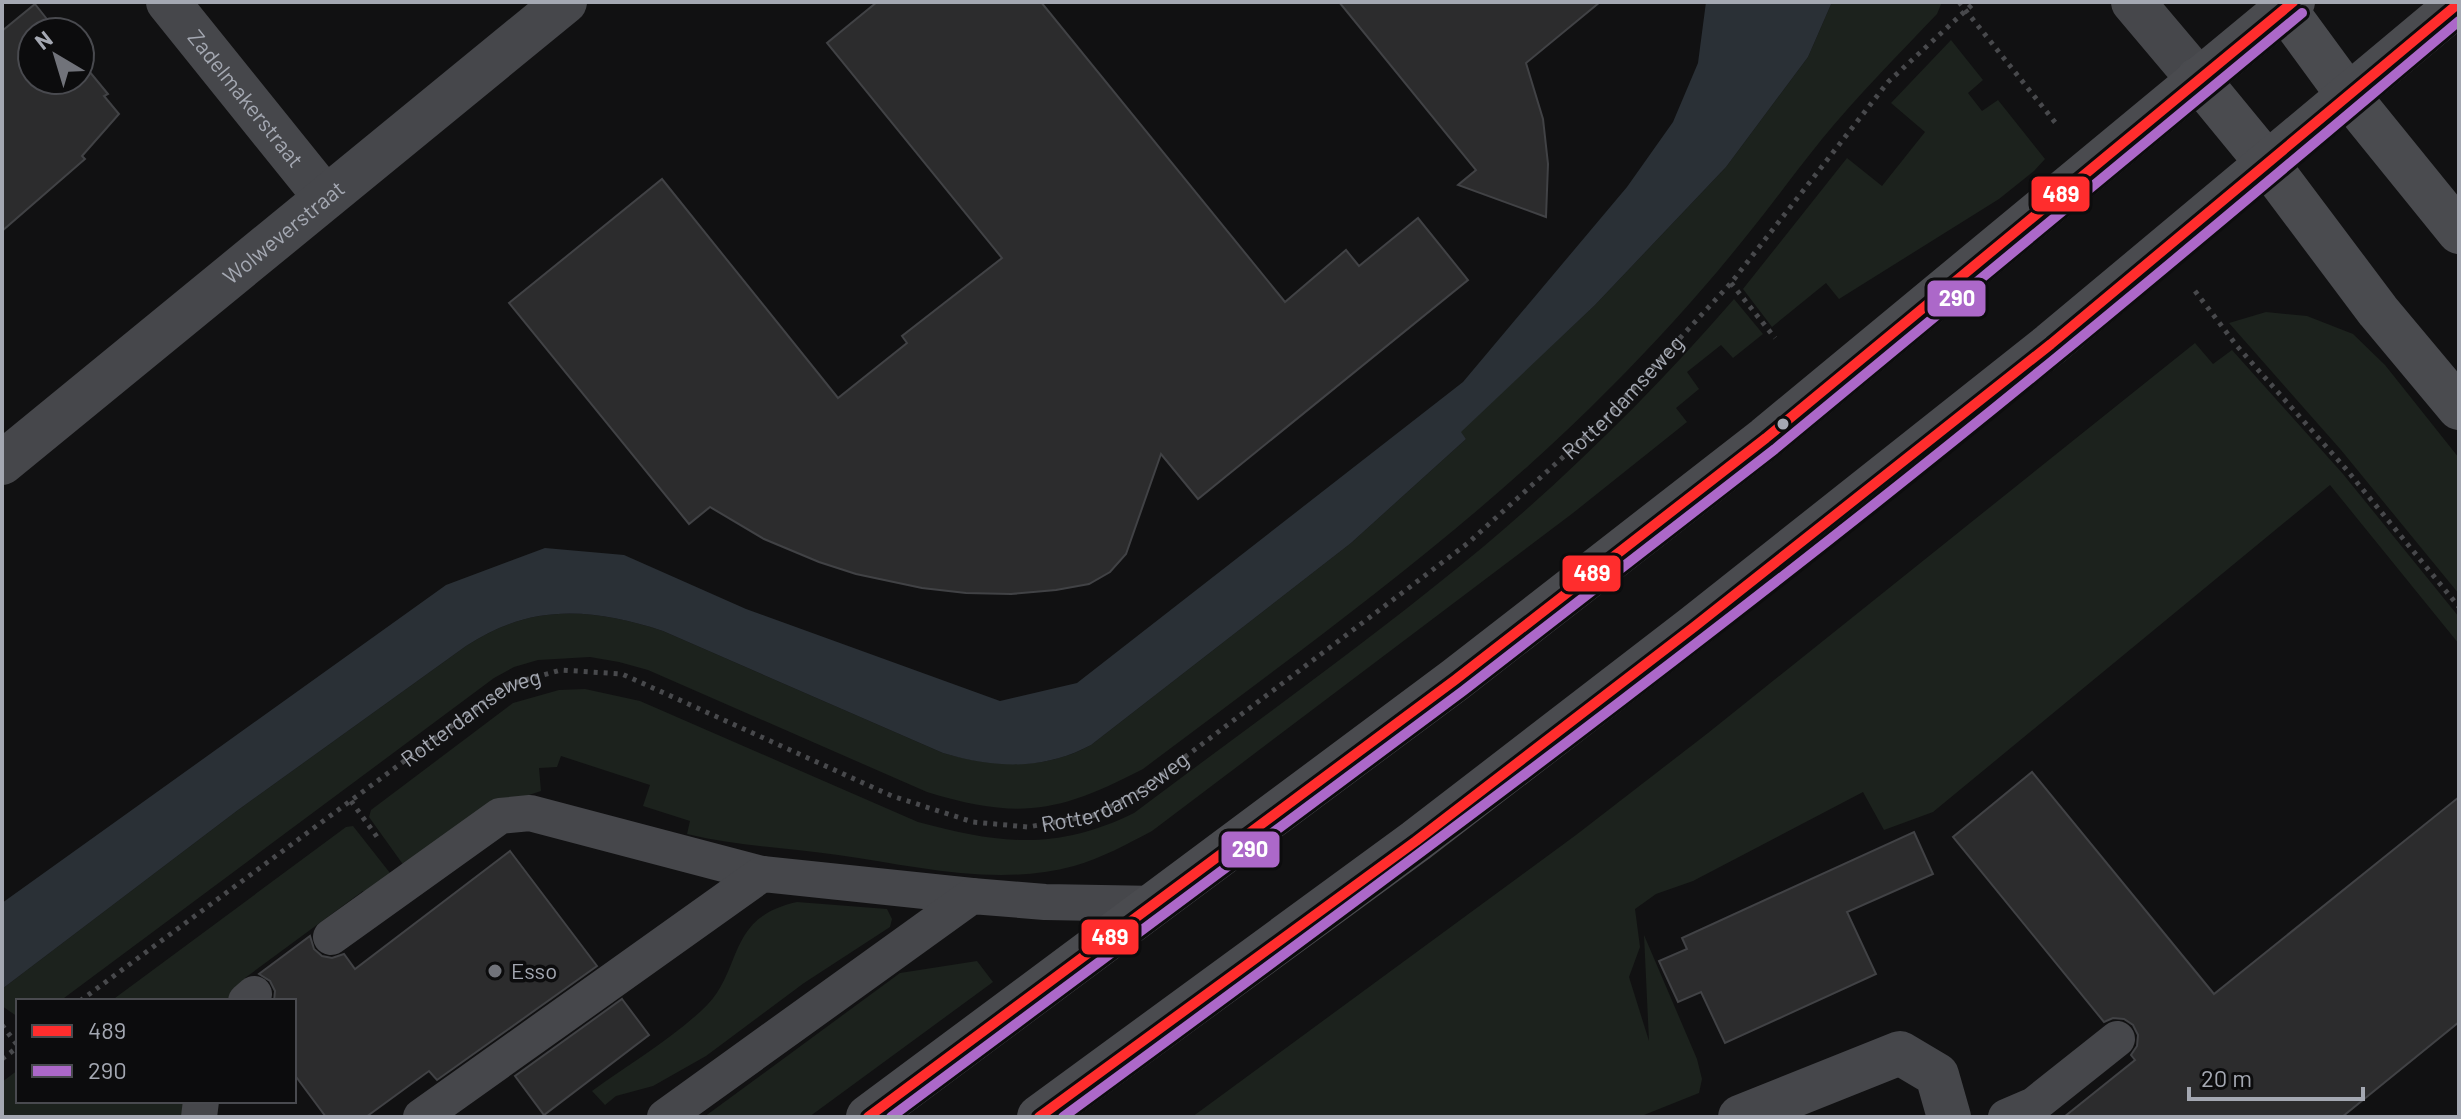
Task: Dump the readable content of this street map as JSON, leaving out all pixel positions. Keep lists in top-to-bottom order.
{
  "streets": {
    "street": ["Zadelmakerstraat", "Wolweverstraat"],
    "path": ["Rotterdamseweg"]
  },
  "crossings": [
    ["Zadelmakerstraat", "Wolweverstraat"]
  ],
  "places": ["Esso"],
  "lines": ["transit line 489", "transit line 290"],
  "legend": ["489", "290"],
  "scale_bar": "20 m",
  "north": "top left"
}
